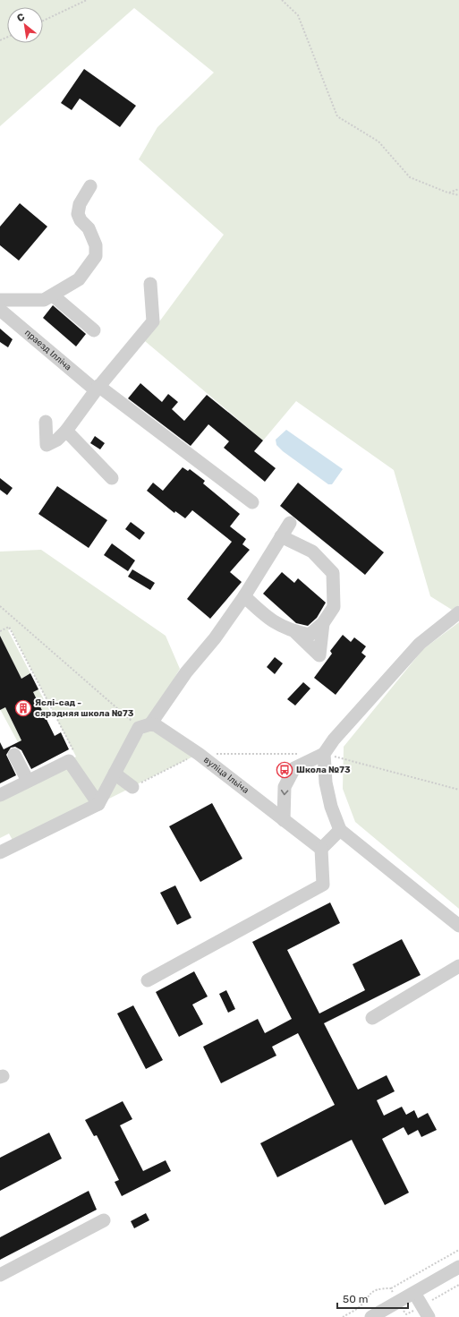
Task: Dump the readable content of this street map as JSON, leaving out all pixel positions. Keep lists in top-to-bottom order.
{
  "streets": {
    "street": ["праезд Ілліча", "вуліца Ільіча"]
  },
  "places": {
    "building": ["Яслі-сад - сярэдняя школа №73"],
    "bus stop": ["Школа №73"]
  },
  "scale_bar": "50 m",
  "north": "top left"
}
